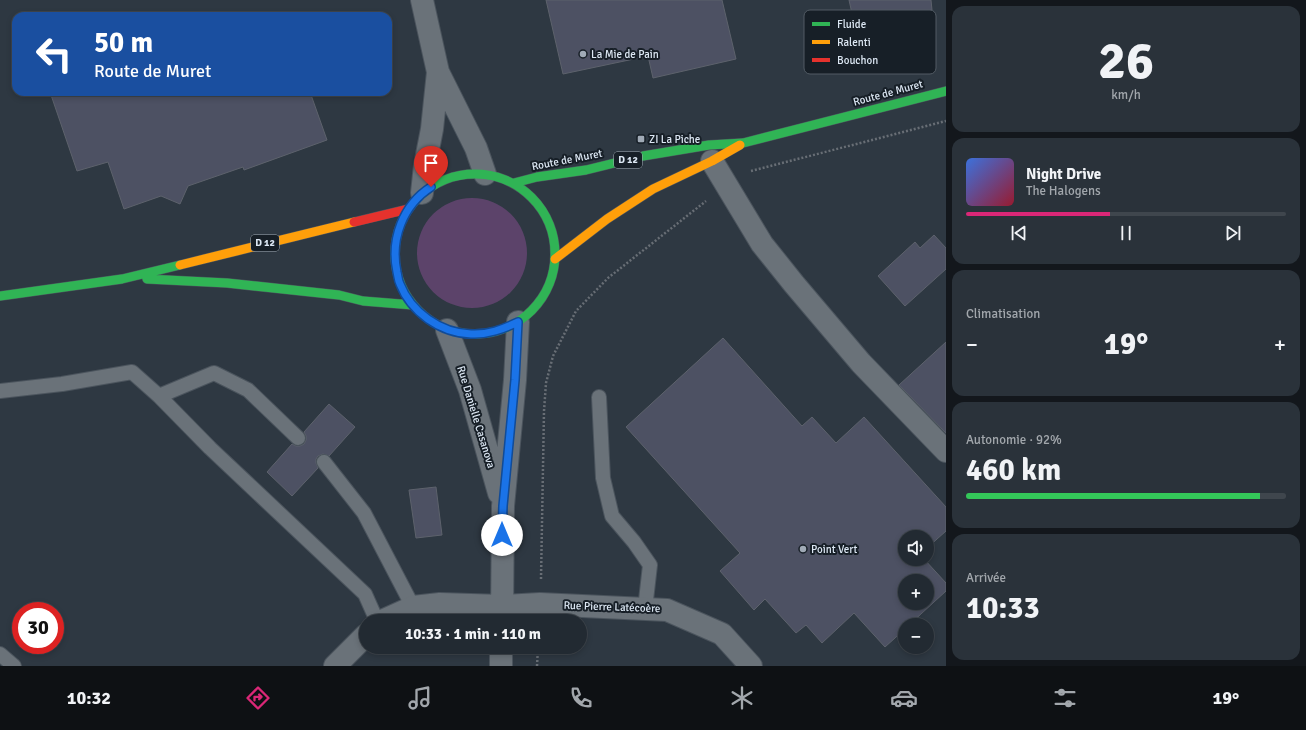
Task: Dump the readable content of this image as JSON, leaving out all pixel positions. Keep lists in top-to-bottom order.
{
  "streets": {
    "main road": ["Route de Muret", "D 12"],
    "street": ["Rue Danielle Casanova", "Rue Pierre Latécoère"]
  },
  "crossings": [
    ["Rue Danielle Casanova", "Rue Pierre Latécoère"]
  ],
  "places": {
    "other": ["La Mie de Pain", "Point Vert"],
    "transit": ["ZI La Piche"]
  },
  "legend": ["Fluide", "Ralenti", "Bouchon"],
  "page": {
    "tile": [
      ["26", "km/h"],
      "Climatisation",
      ["Autonomie · 92%", "460 km"],
      ["Arrivée", "10:33"]
    ],
    "turn": ["50 m", "Route de Muret"],
    "song": ["Night Drive", "The Halogens"],
    "heat": ["−", "19°", "+"],
    "map_buttons": ["+", "−"],
    "limit": "30",
    "trip": "10:33 · 1 min · 110 m",
    "tabs": ["10:32", "19°"]
  }
}
